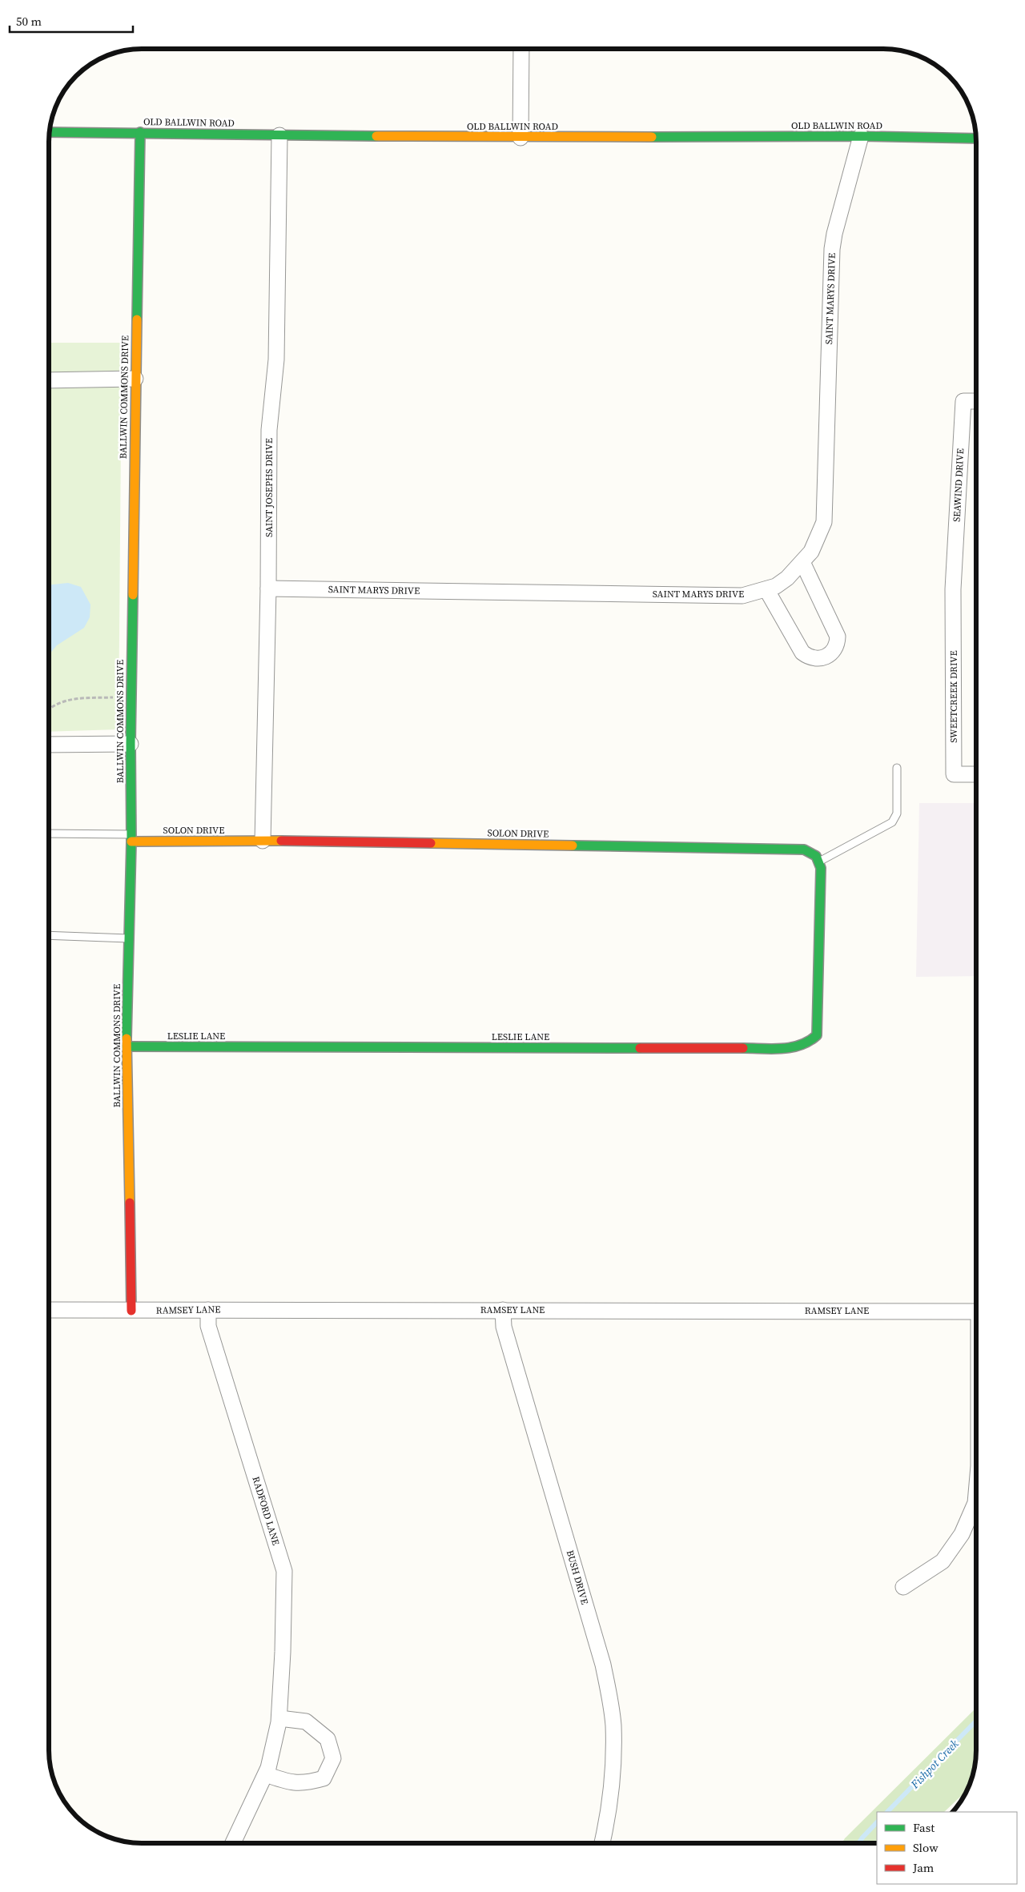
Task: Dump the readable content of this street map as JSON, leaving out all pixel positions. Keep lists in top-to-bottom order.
{
  "streets": {
    "street": [
      "OLD BALLWIN ROAD",
      "SAINT MARYS DRIVE",
      "BALLWIN COMMONS DRIVE",
      "SEAWIND DRIVE",
      "SAINT JOSEPHS DRIVE",
      "SWEETCREEK DRIVE",
      "SOLON DRIVE",
      "LESLIE LANE",
      "RAMSEY LANE",
      "RADFORD LANE",
      "BUSH DRIVE"
    ]
  },
  "crossings": [
    ["OLD BALLWIN ROAD", "SAINT MARYS DRIVE"],
    ["OLD BALLWIN ROAD", "BALLWIN COMMONS DRIVE"],
    ["OLD BALLWIN ROAD", "SAINT JOSEPHS DRIVE"],
    ["SAINT MARYS DRIVE", "SAINT JOSEPHS DRIVE"],
    ["BALLWIN COMMONS DRIVE", "SOLON DRIVE"],
    ["BALLWIN COMMONS DRIVE", "LESLIE LANE"],
    ["BALLWIN COMMONS DRIVE", "RAMSEY LANE"],
    ["SEAWIND DRIVE", "SWEETCREEK DRIVE"],
    ["SAINT JOSEPHS DRIVE", "SOLON DRIVE"],
    ["SOLON DRIVE", "LESLIE LANE"],
    ["RAMSEY LANE", "RADFORD LANE"],
    ["RAMSEY LANE", "BUSH DRIVE"]
  ],
  "water": ["Fishpot Creek"],
  "legend": ["Fast", "Slow", "Jam"],
  "scale_bar": "50 m"
}
